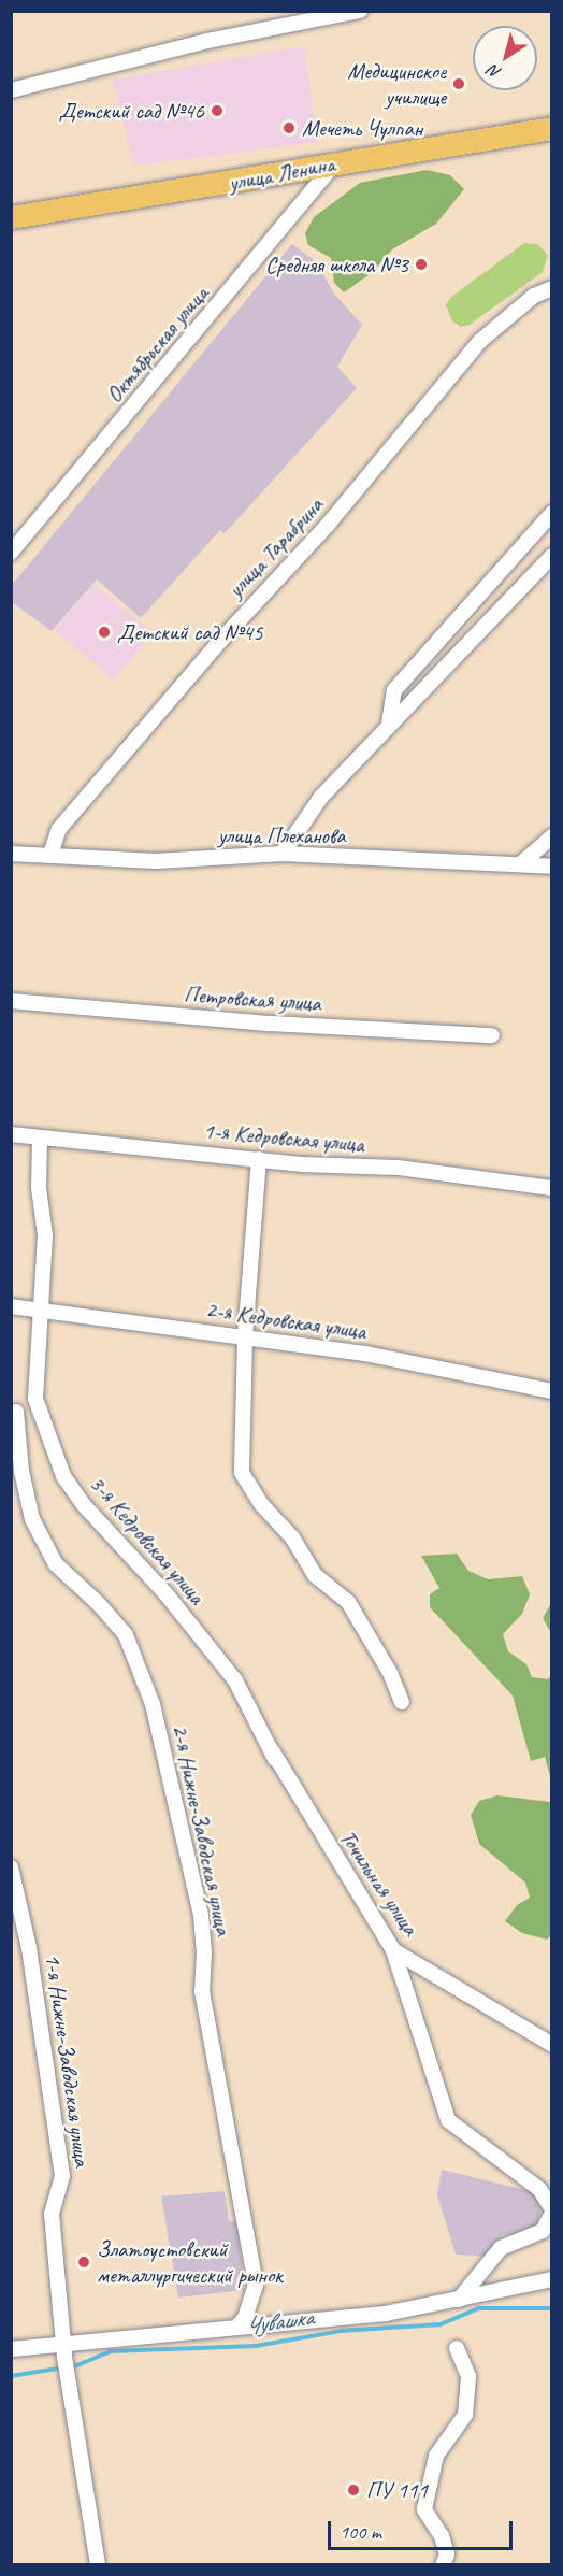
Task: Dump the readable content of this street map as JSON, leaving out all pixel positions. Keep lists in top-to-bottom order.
{
  "streets": {
    "main road": ["улица Ленина"],
    "street": [
      "Октябрьская улица",
      "улица Тарабрина",
      "улица Плеханова",
      "Петровская улица",
      "1-я Кедровская улица",
      "2-я Кедровская улица",
      "3-я Кедровская улица",
      "2-я Нижне-Заводская улица",
      "Точильная улица",
      "1-я Нижне-Заводская улица"
    ]
  },
  "crossings": [
    ["улица Ленина", "Октябрьская улица"],
    ["улица Тарабрина", "улица Плеханова"],
    ["1-я Кедровская улица", "3-я Кедровская улица"],
    ["2-я Кедровская улица", "3-я Кедровская улица"],
    ["3-я Кедровская улица", "Точильная улица"]
  ],
  "water": ["Чувашка"],
  "places": [
    "Медицинское училище",
    "Детский сад №46",
    "Мечеть Чулпан",
    "Средняя школа №3",
    "Детский сад №45",
    "Златоустовский металлургический рынок",
    "ПУ 111"
  ],
  "scale_bar": "100 m",
  "north": "bottom left"
}
